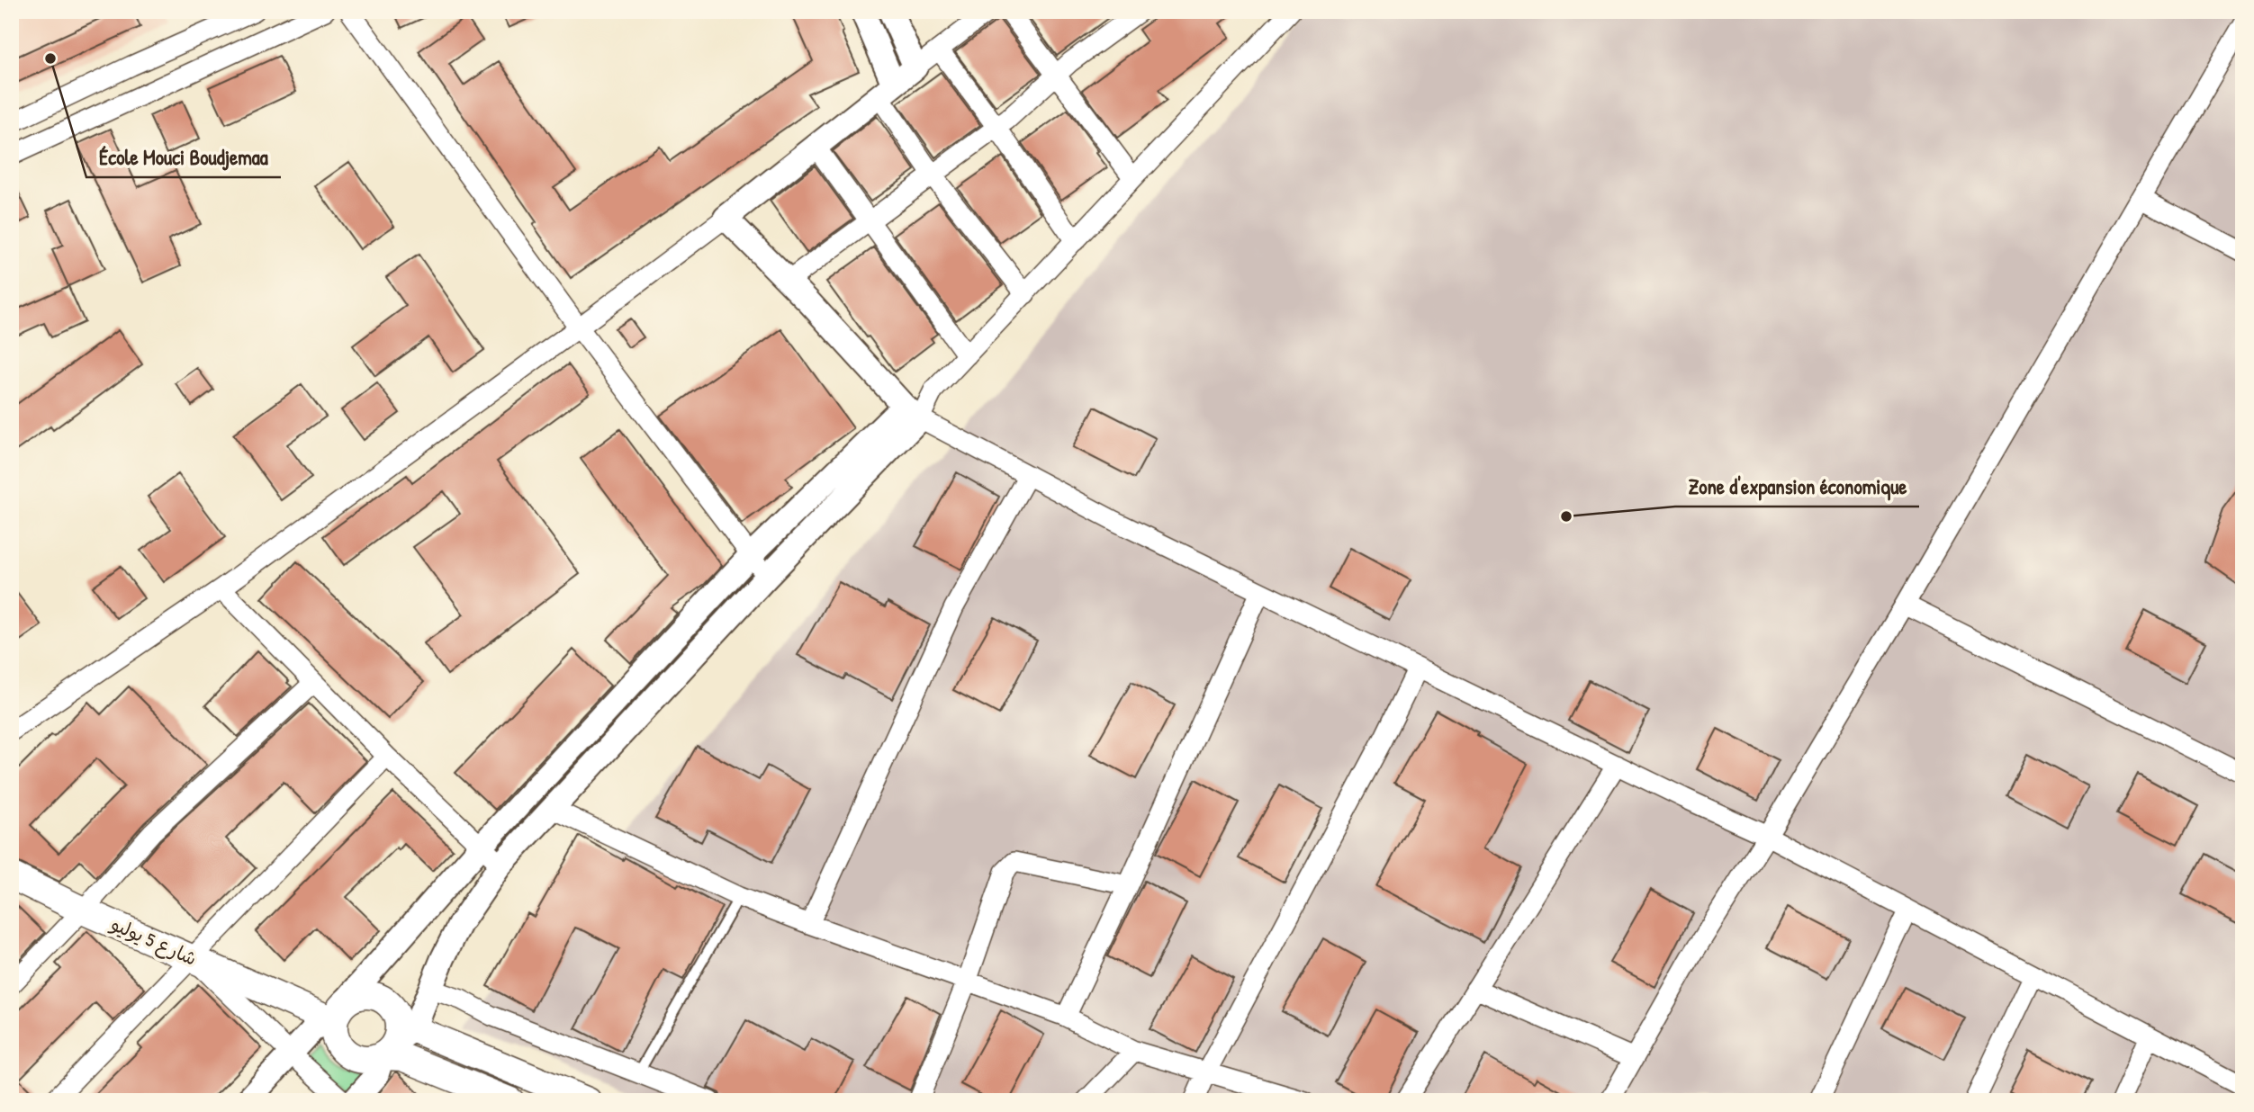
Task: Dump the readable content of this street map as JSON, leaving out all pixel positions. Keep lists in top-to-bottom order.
{
  "streets": {
    "main road": ["شارع 5 يوليو"]
  },
  "places": ["École Mouci Boudjemaa", "Zone d'expansion économique"]
}
